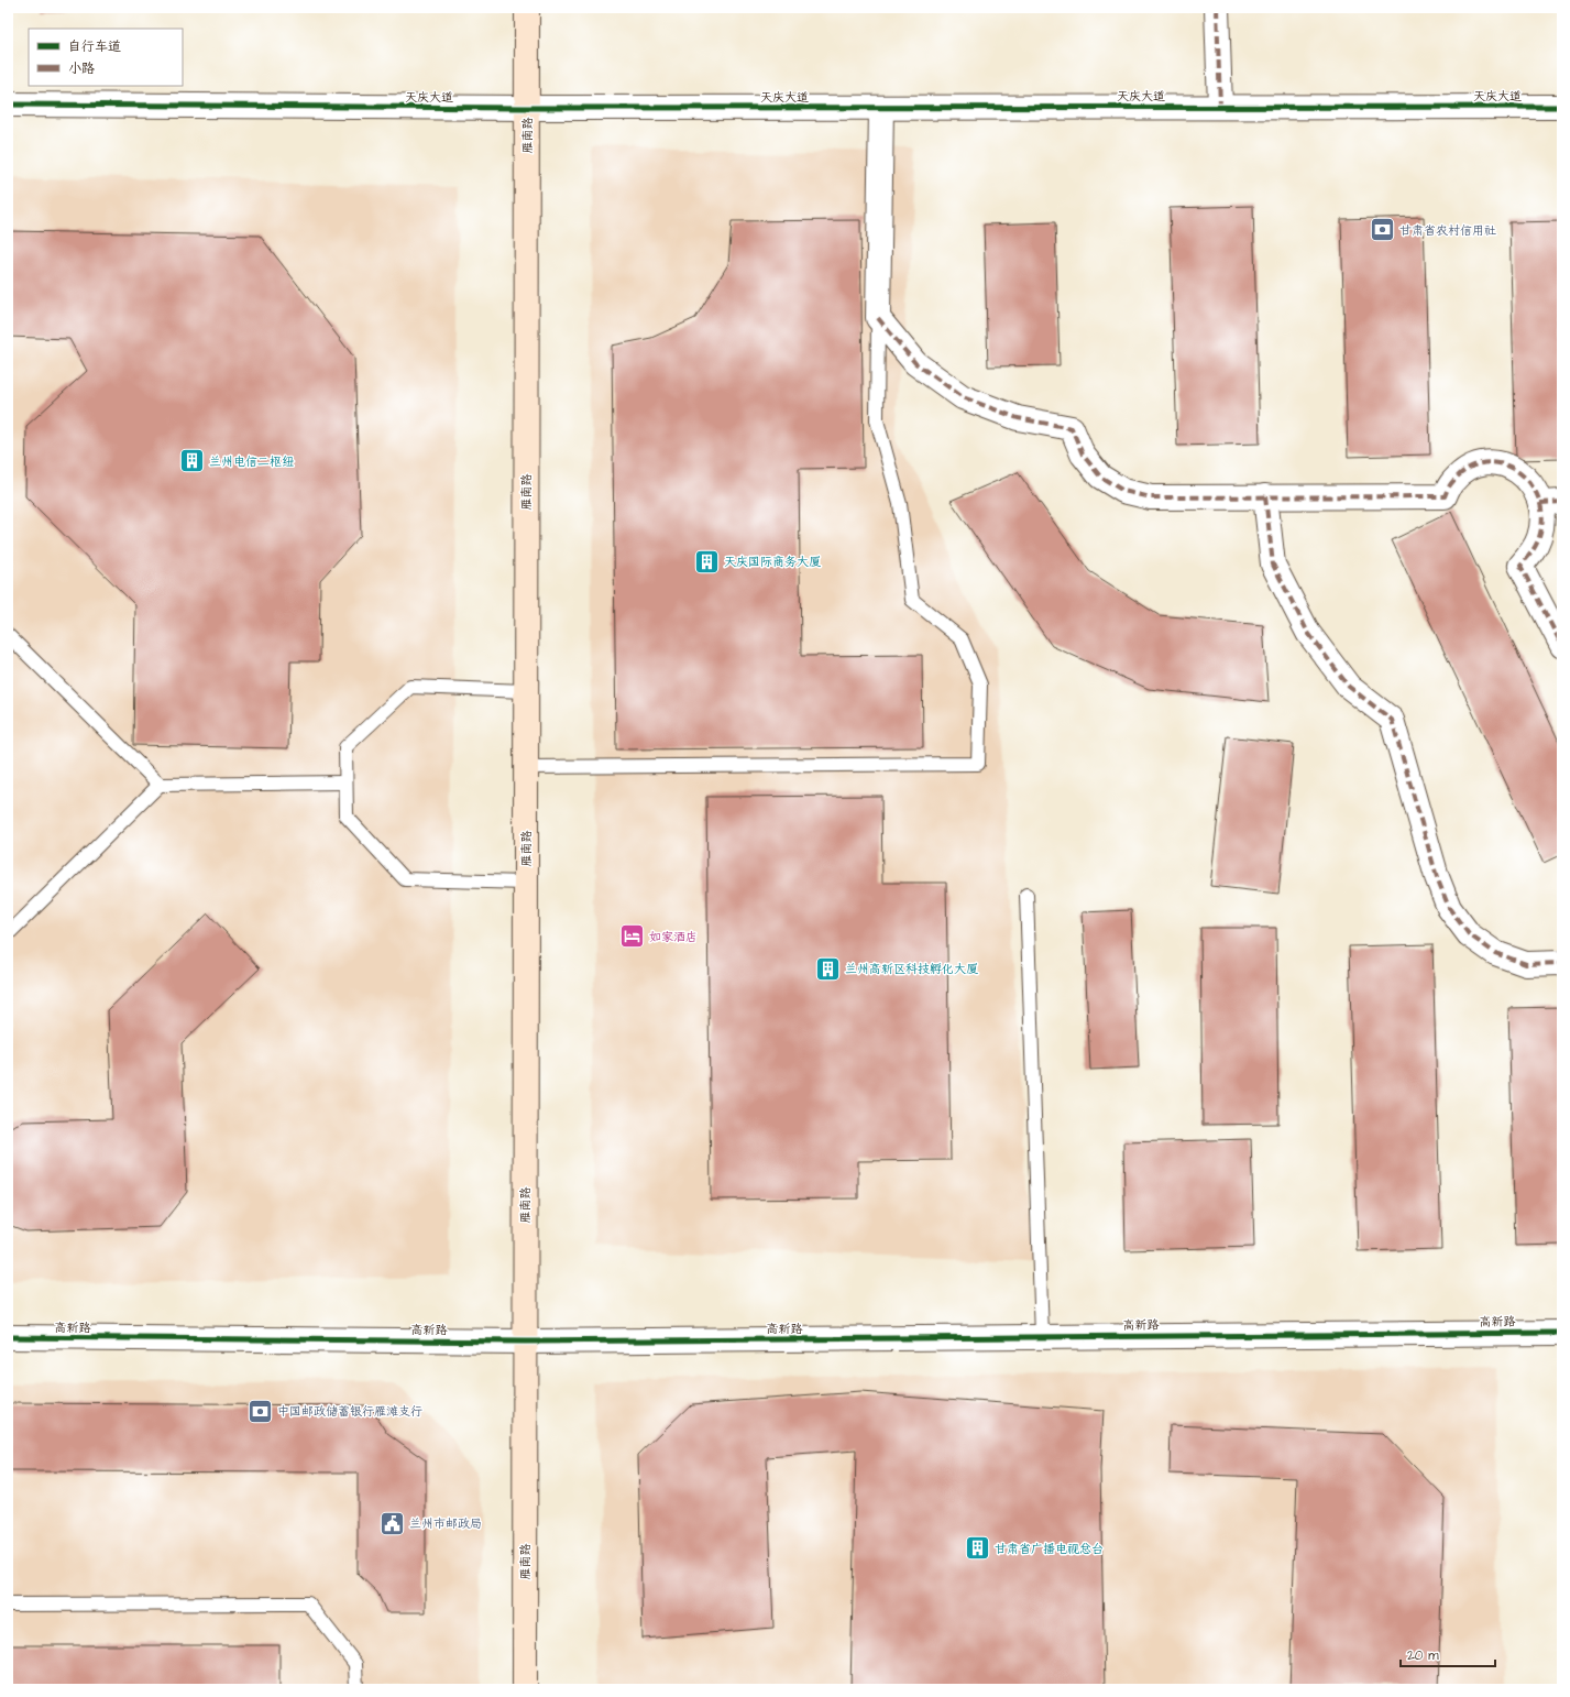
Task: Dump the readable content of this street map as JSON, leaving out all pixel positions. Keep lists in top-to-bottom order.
{
  "streets": {
    "main road": ["雁南路"],
    "street": ["天庆大道", "高新路"]
  },
  "crossings": [
    ["天庆大道", "雁南路"],
    ["雁南路", "高新路"]
  ],
  "places": {
    "bank": ["甘肃省农村信用社", "中国邮政储蓄银行雁滩支行"],
    "building": [
      "兰州电信二枢纽",
      "天庆国际商务大厦",
      "兰州高新区科技孵化大厦",
      "甘肃省广播电视总台"
    ],
    "hotel": ["如家酒店"],
    "public building": ["兰州市邮政局"]
  },
  "legend": ["自行车道", "小路"],
  "scale_bar": "20 m"
}
